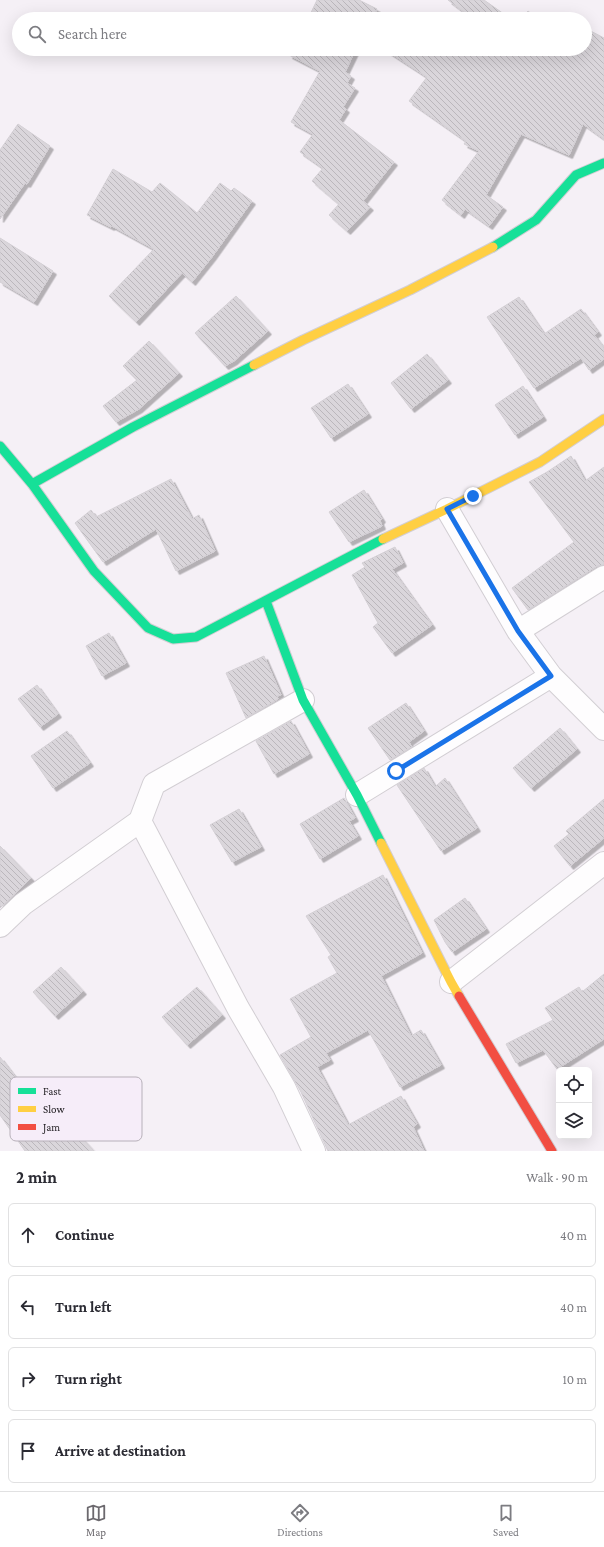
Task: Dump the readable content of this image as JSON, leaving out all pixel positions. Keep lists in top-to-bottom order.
{
  "legend": ["Fast", "Slow", "Jam"],
  "page": {
    "search": "Search here",
    "heading": ["2 min", "Walk · 90 m"],
    "list": [
      ["Continue", "40 m"],
      ["Turn left", "40 m"],
      ["Turn right", "10 m"],
      "Arrive at destination"
    ],
    "nav": ["Map", "Directions", "Saved"]
  }
}
